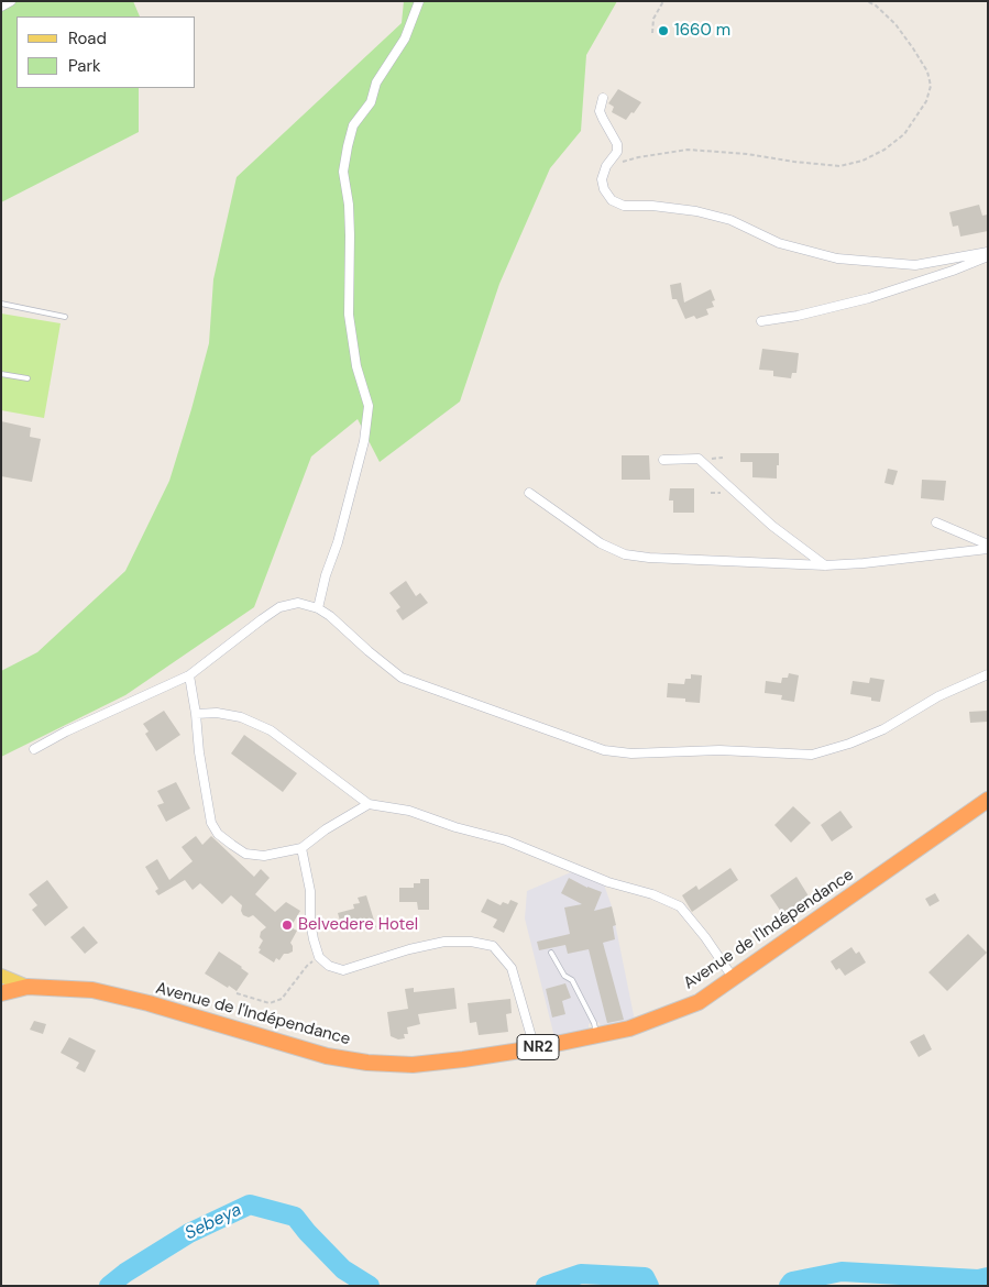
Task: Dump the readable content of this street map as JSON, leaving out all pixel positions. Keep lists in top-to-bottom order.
{
  "streets": {
    "highway": ["Avenue de l'Indépendance", "NR2"]
  },
  "water": ["Sebeya"],
  "places": ["1660 m", "Belvedere Hotel"],
  "legend": ["Road", "Park"]
}
